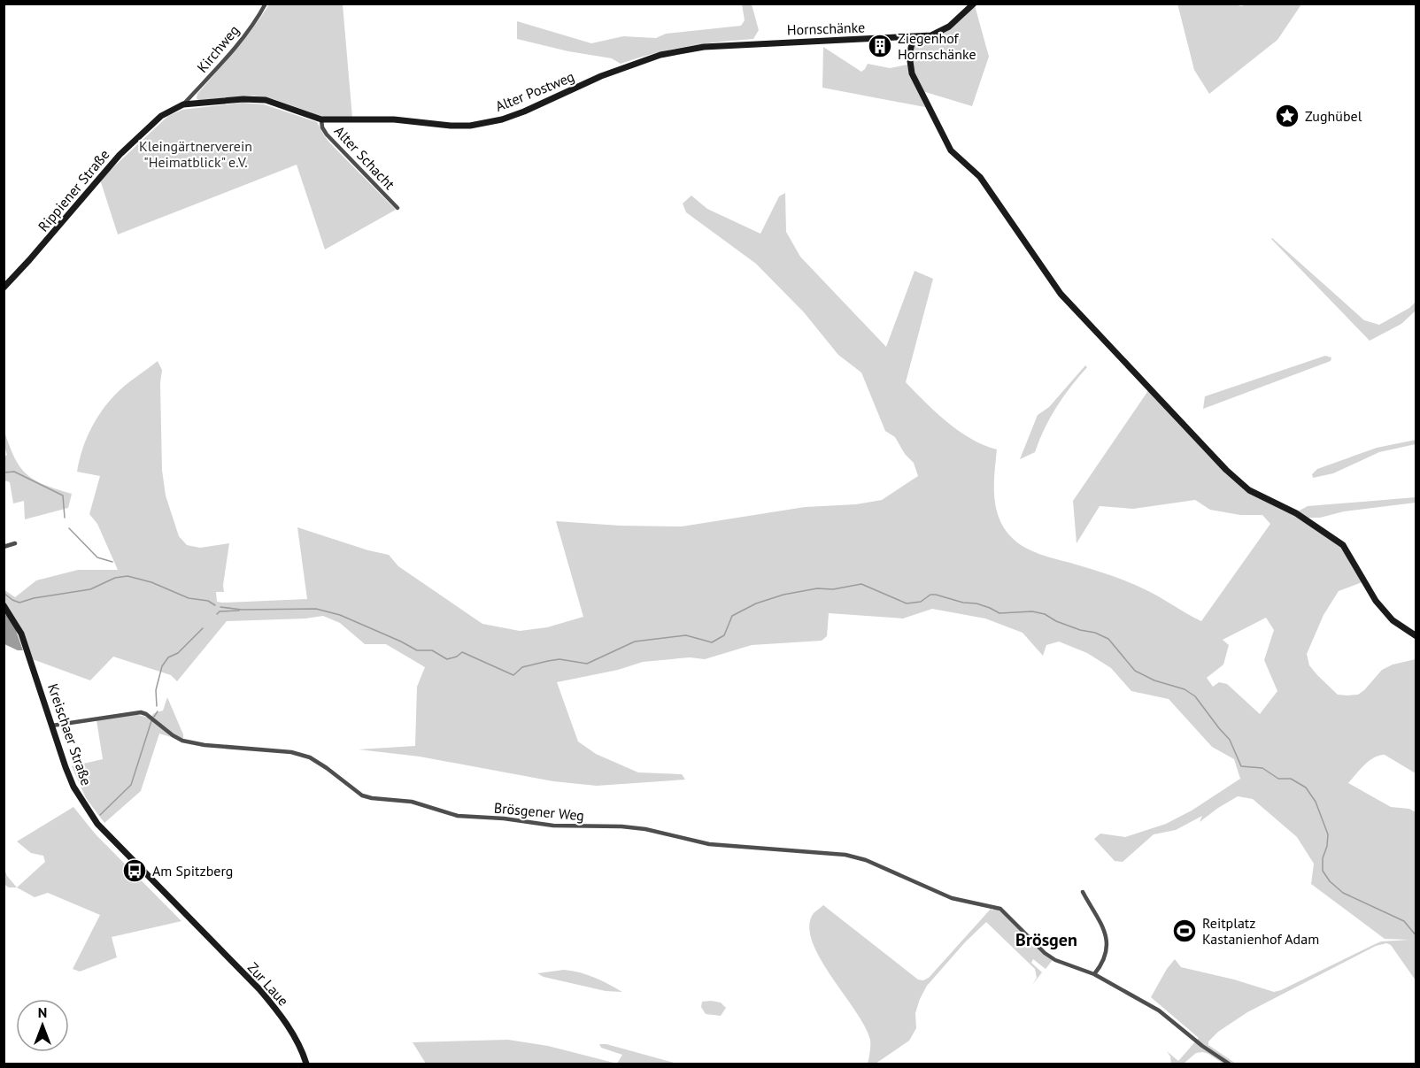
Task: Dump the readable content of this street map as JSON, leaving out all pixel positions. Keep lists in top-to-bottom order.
{
  "streets": {
    "street": [
      "Hornschänke",
      "Kirchweg",
      "Alter Postweg",
      "Alter Schacht",
      "Rippiener Straße",
      "Kreischaer Straße",
      "Brösgener Weg",
      "Zur Laue"
    ]
  },
  "crossings": [
    ["Hornschänke", "Alter Postweg"],
    ["Kirchweg", "Alter Postweg"],
    ["Kirchweg", "Rippiener Straße"],
    ["Alter Postweg", "Alter Schacht"],
    ["Alter Postweg", "Rippiener Straße"],
    ["Kreischaer Straße", "Brösgener Weg"],
    ["Kreischaer Straße", "Zur Laue"]
  ],
  "districts": ["Brösgen"],
  "parks": ["Kleingärtnerverein \"Heimatblick\" e.V."],
  "places": {
    "building": ["Ziegenhof Hornschänke"],
    "place": ["Zughübel"],
    "bus stop": ["Am Spitzberg"],
    "sports": ["Reitplatz Kastanienhof Adam"]
  },
  "north": "top"
}
